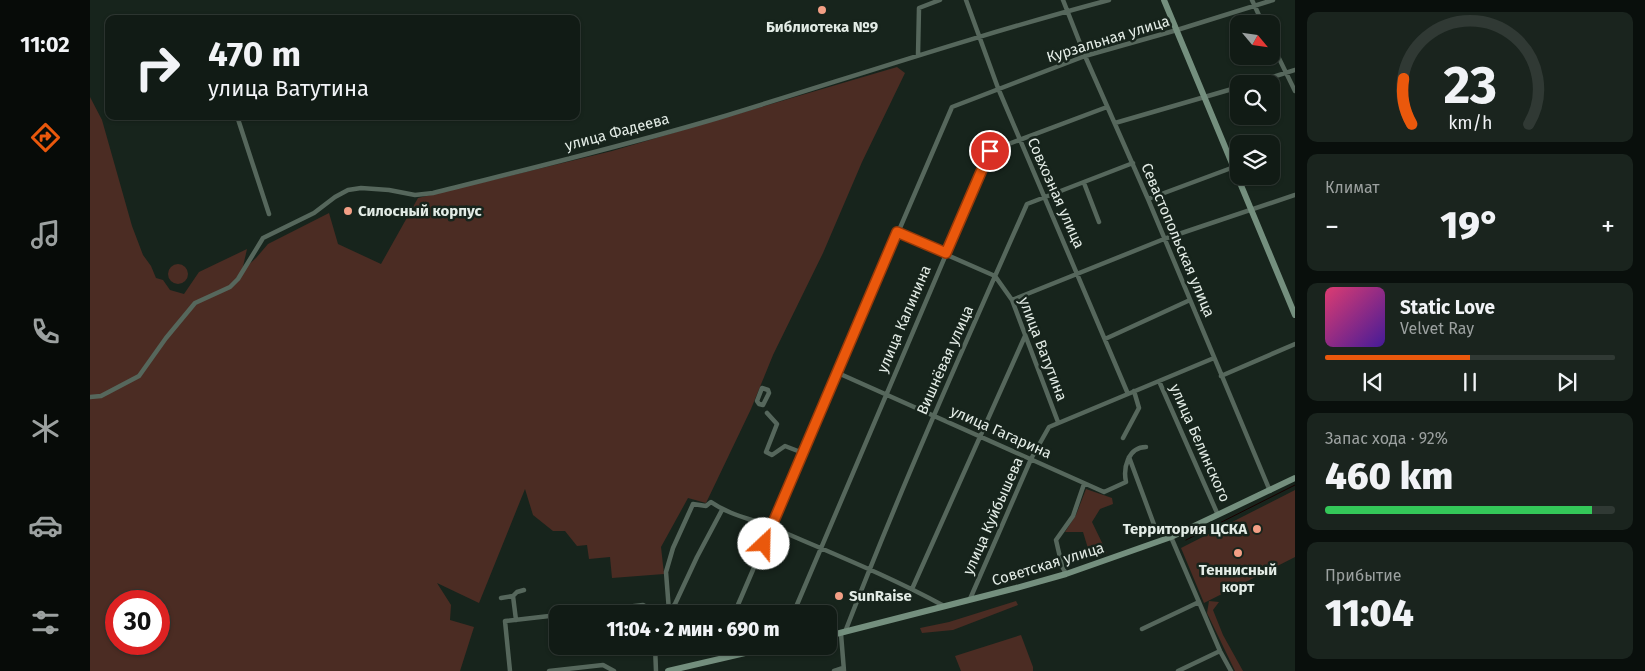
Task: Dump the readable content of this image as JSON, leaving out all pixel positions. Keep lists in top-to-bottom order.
{
  "streets": {
    "street": [
      "Курзальная улица",
      "улица Фадеева",
      "Совхозная улица",
      "Севастопольская улица",
      "улица Калинина",
      "улица Ватутина",
      "Вишнёвая улица",
      "улица Гагарина",
      "улица Белинского",
      "улица Куйбышева",
      "Советская улица"
    ]
  },
  "crossings": [
    ["Курзальная улица", "Совхозная улица"],
    ["Курзальная улица", "Севастопольская улица"],
    ["Курзальная улица", "улица Ватутина"],
    ["улица Фадеева", "Совхозная улица"],
    ["Совхозная улица", "улица Калинина"],
    ["Совхозная улица", "Вишнёвая улица"],
    ["Севастопольская улица", "улица Калинина"],
    ["Севастопольская улица", "Вишнёвая улица"],
    ["Севастопольская улица", "Советская улица"],
    ["улица Калинина", "улица Ватутина"],
    ["улица Калинина", "улица Гагарина"],
    ["улица Ватутина", "Вишнёвая улица"],
    ["улица Ватутина", "улица Куйбышева"],
    ["Вишнёвая улица", "улица Гагарина"],
    ["Вишнёвая улица", "Советская улица"],
    ["улица Гагарина", "улица Куйбышева"],
    ["улица Белинского", "Советская улица"],
    ["улица Куйбышева", "Советская улица"]
  ],
  "places": [
    "Библиотека №9",
    "Силосный корпус",
    "Территория ЦСКА",
    "Теннисный корт",
    "SunRaise"
  ],
  "north": "bottom right",
  "page": {
    "tabs": "11:02",
    "turn": ["470 m", "улица Ватутина"],
    "tile": [
      "Климат",
      ["Запас хода · 92%", "460 km"],
      ["Прибытие", "11:04"]
    ],
    "heat": ["−", "19°", "+"],
    "song": ["Static Love", "Velvet Ray"],
    "limit": "30",
    "trip": "11:04 · 2 мин · 690 m",
    "gauge": ["23", "km/h"]
  }
}
